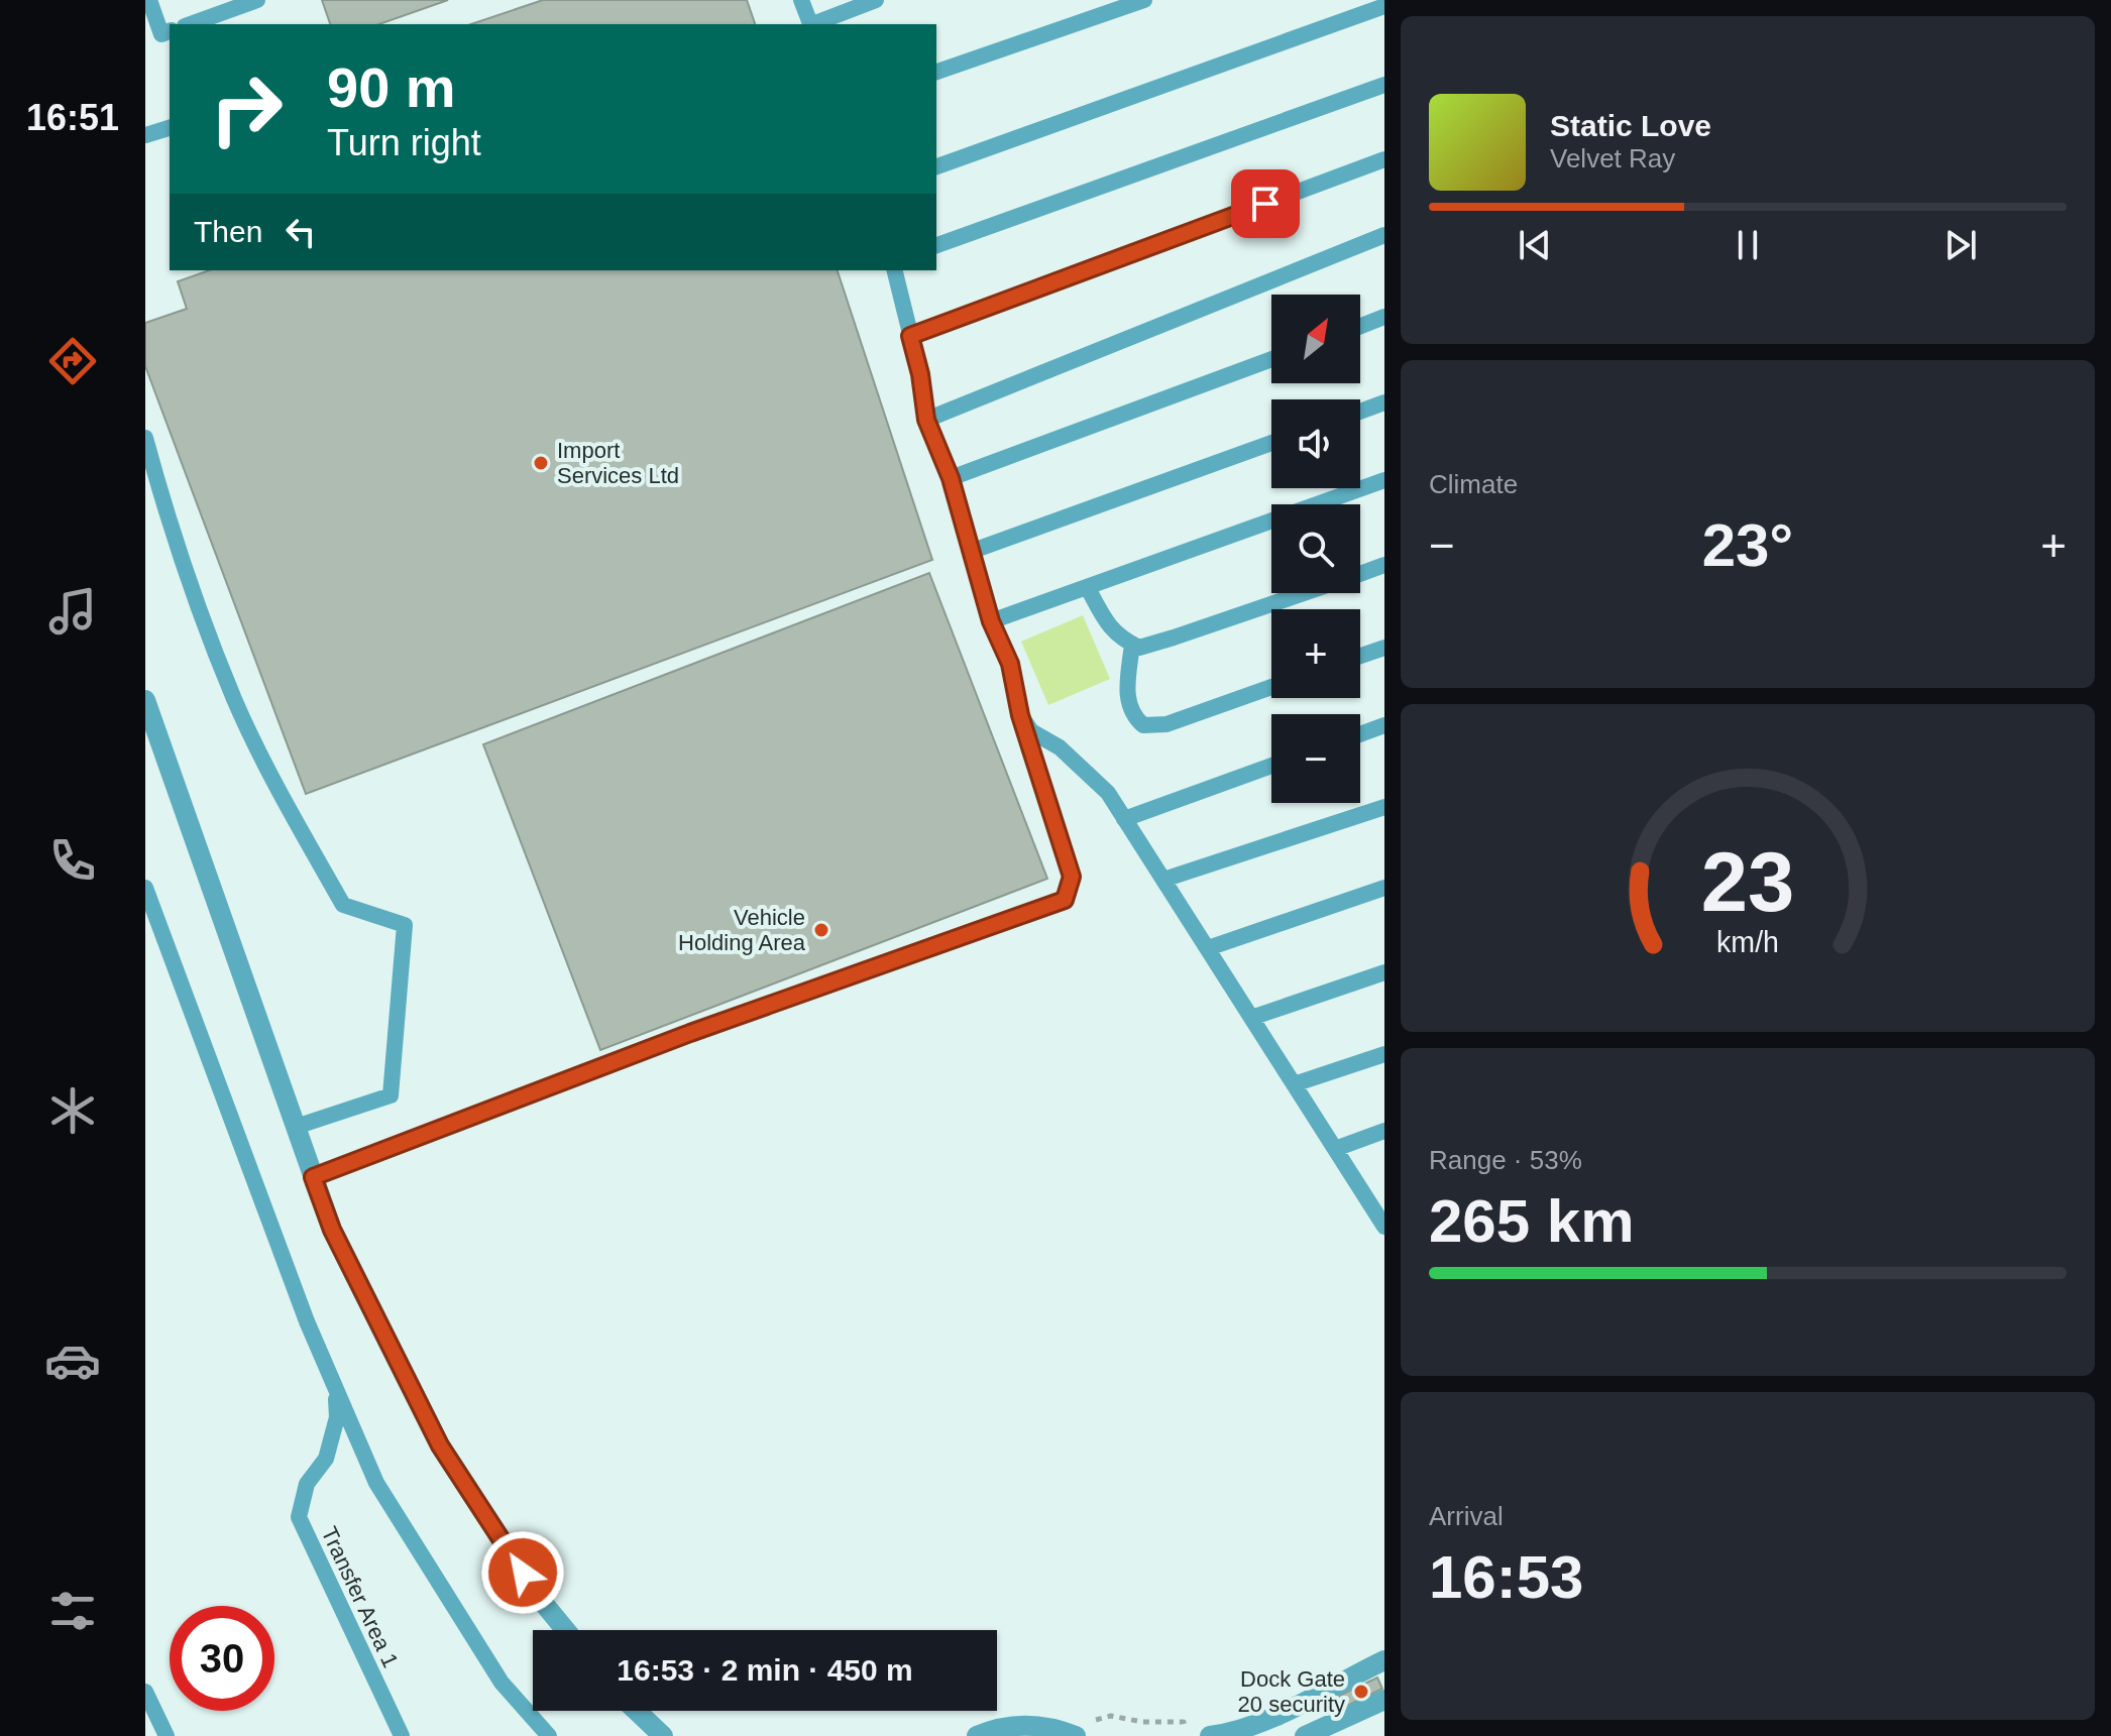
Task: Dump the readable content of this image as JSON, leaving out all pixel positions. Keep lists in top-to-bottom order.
{
  "streets": {
    "lane": ["Transfer Area 1"]
  },
  "places": ["Import Services Ltd", "Vehicle Holding Area", "Dock Gate 20 security"],
  "north": "top right",
  "page": {
    "tabs": "16:51",
    "turn": ["90 m", "Turn right"],
    "song": ["Static Love", "Velvet Ray"],
    "then": "Then",
    "map_buttons": ["+", "−"],
    "tile": [
      "Climate",
      ["Range · 53%", "265 km"],
      ["Arrival", "16:53"]
    ],
    "heat": ["−", "23°", "+"],
    "limit": "30",
    "trip": "16:53 · 2 min · 450 m",
    "gauge": ["23", "km/h"]
  }
}
